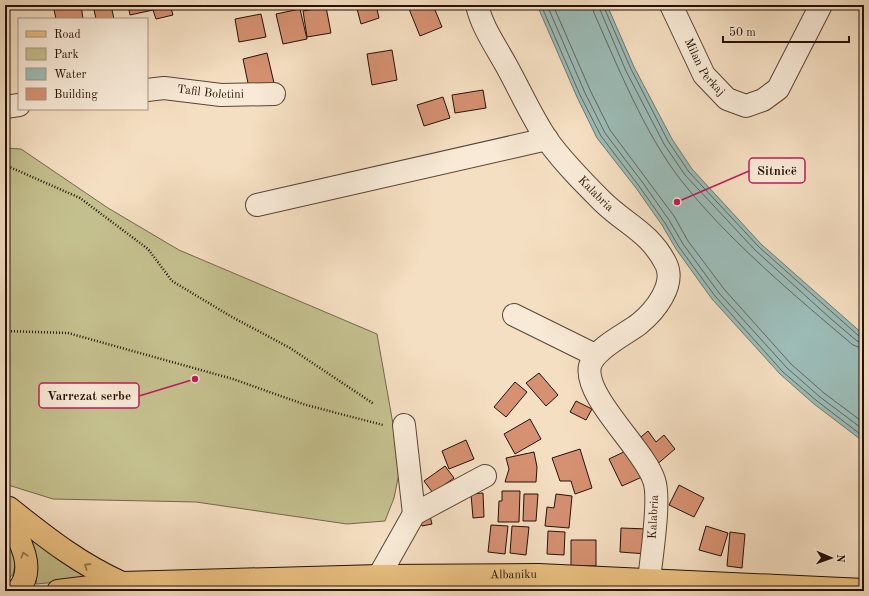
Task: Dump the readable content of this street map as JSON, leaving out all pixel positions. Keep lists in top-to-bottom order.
{
  "streets": {
    "main road": ["Albaniku"],
    "street": ["Milan Perkaj", "Tafil Boletini", "Kalabria"]
  },
  "crossings": [
    ["Kalabria", "Albaniku"]
  ],
  "places": ["Sitnicë", "Varrezat serbe"],
  "legend": [
    "Road",
    "Park",
    "Water",
    "Building"
  ],
  "scale_bar": "50 m",
  "north": "right"
}
